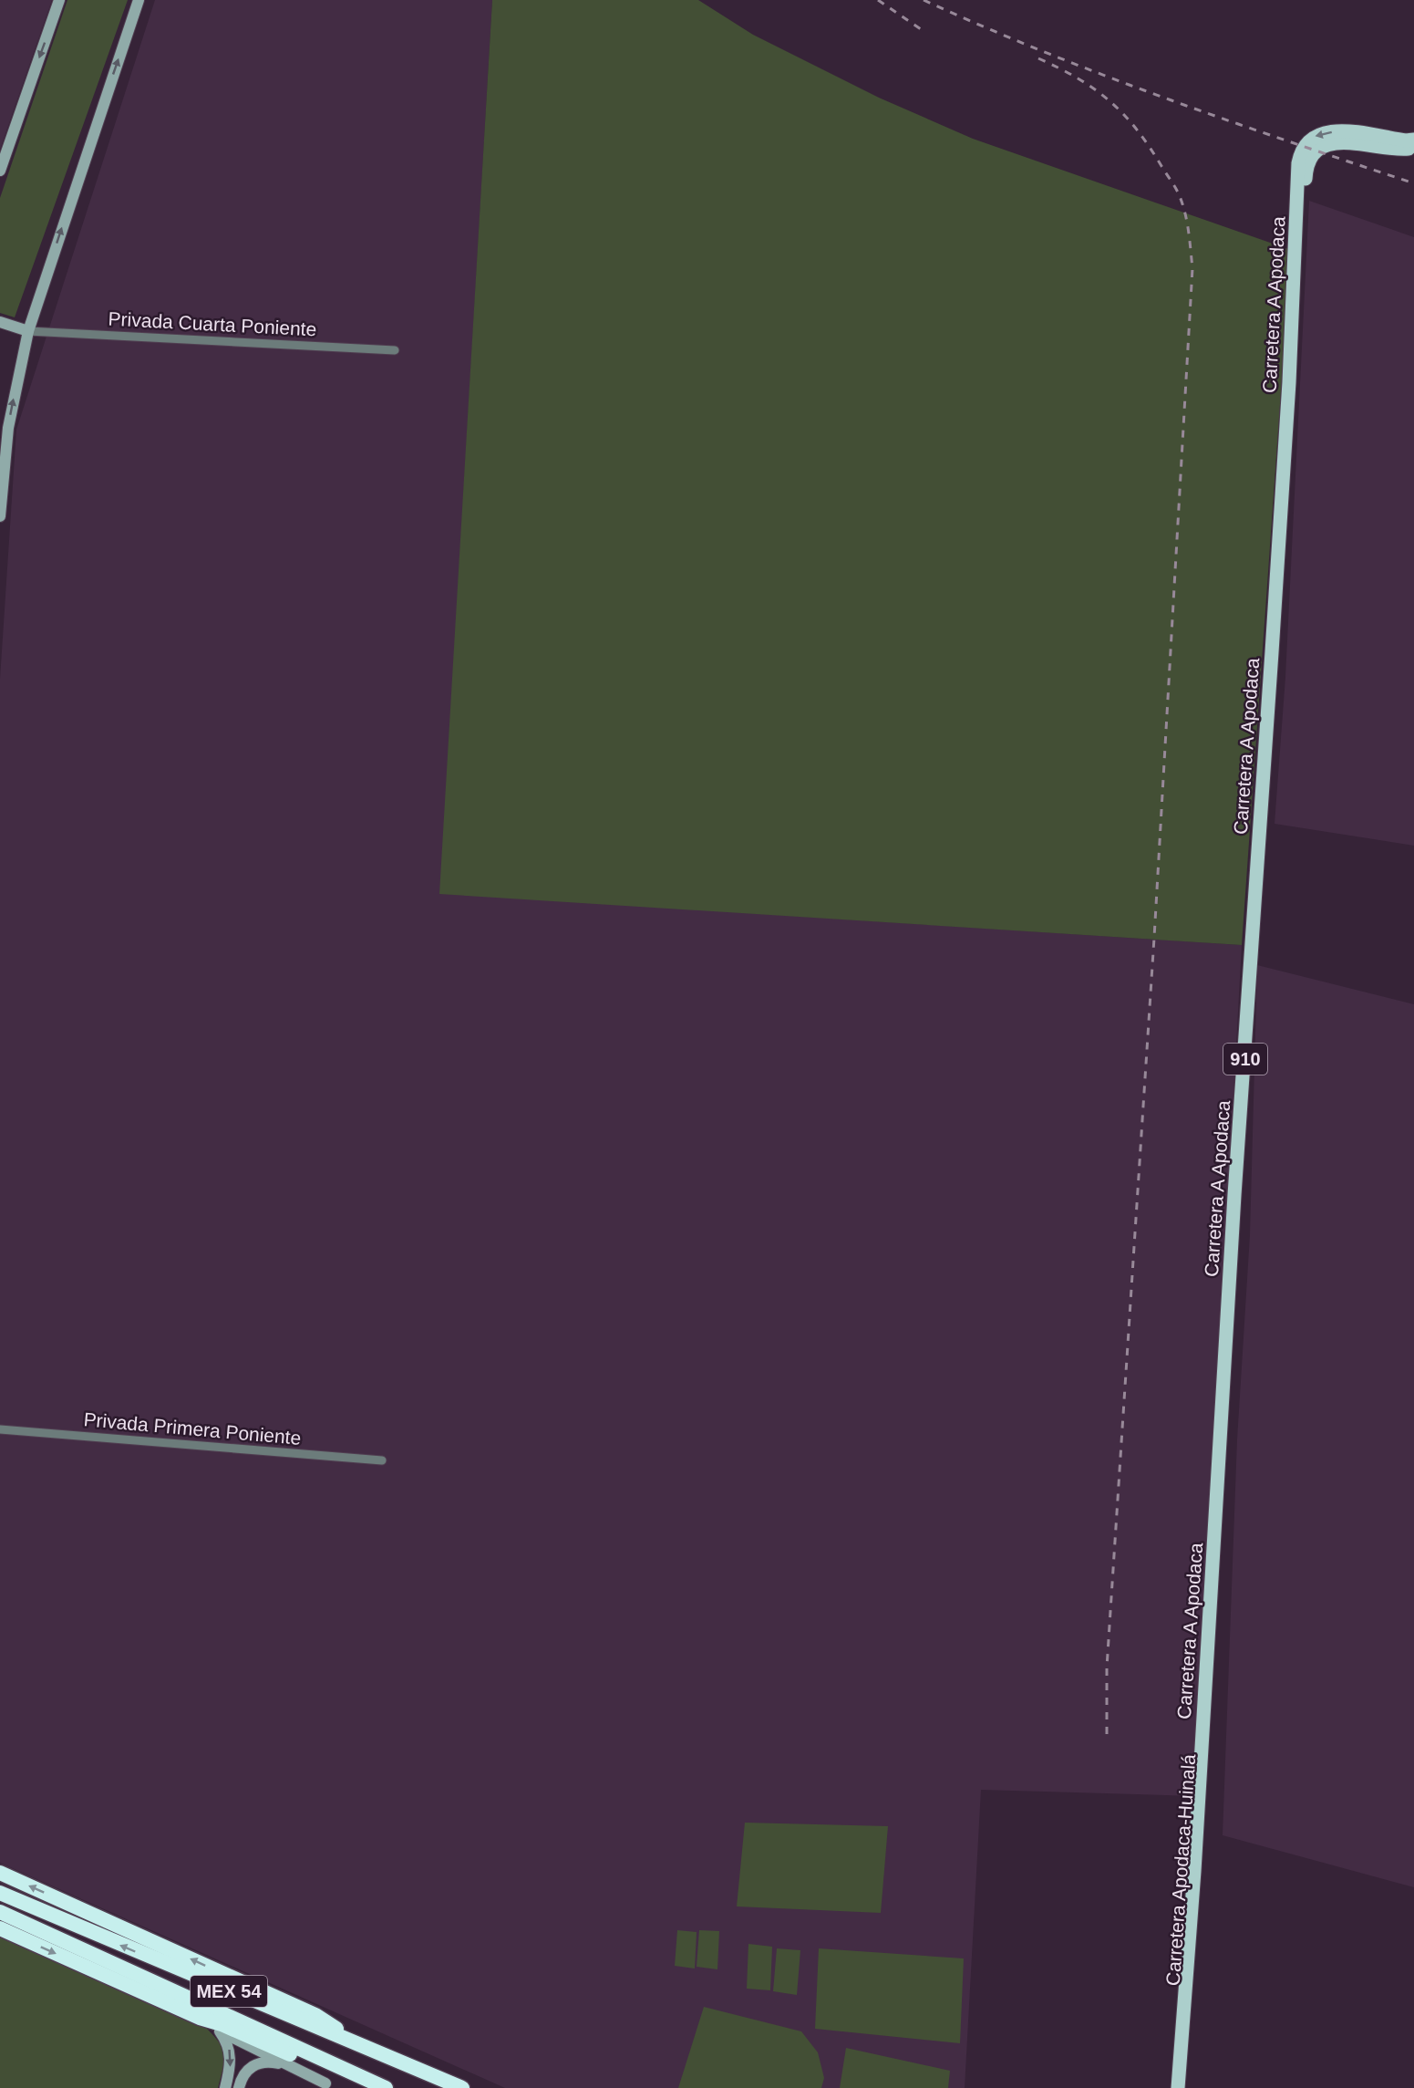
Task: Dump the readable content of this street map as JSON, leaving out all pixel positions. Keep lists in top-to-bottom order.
{
  "streets": {
    "highway": ["MEX 54"],
    "main road": ["Carretera A Apodaca", "910", "Carretera Apodaca-Huinalá"],
    "street": ["Privada Cuarta Poniente", "Privada Primera Poniente"]
  },
  "one_way": ["Carretera A Apodaca"]
}
